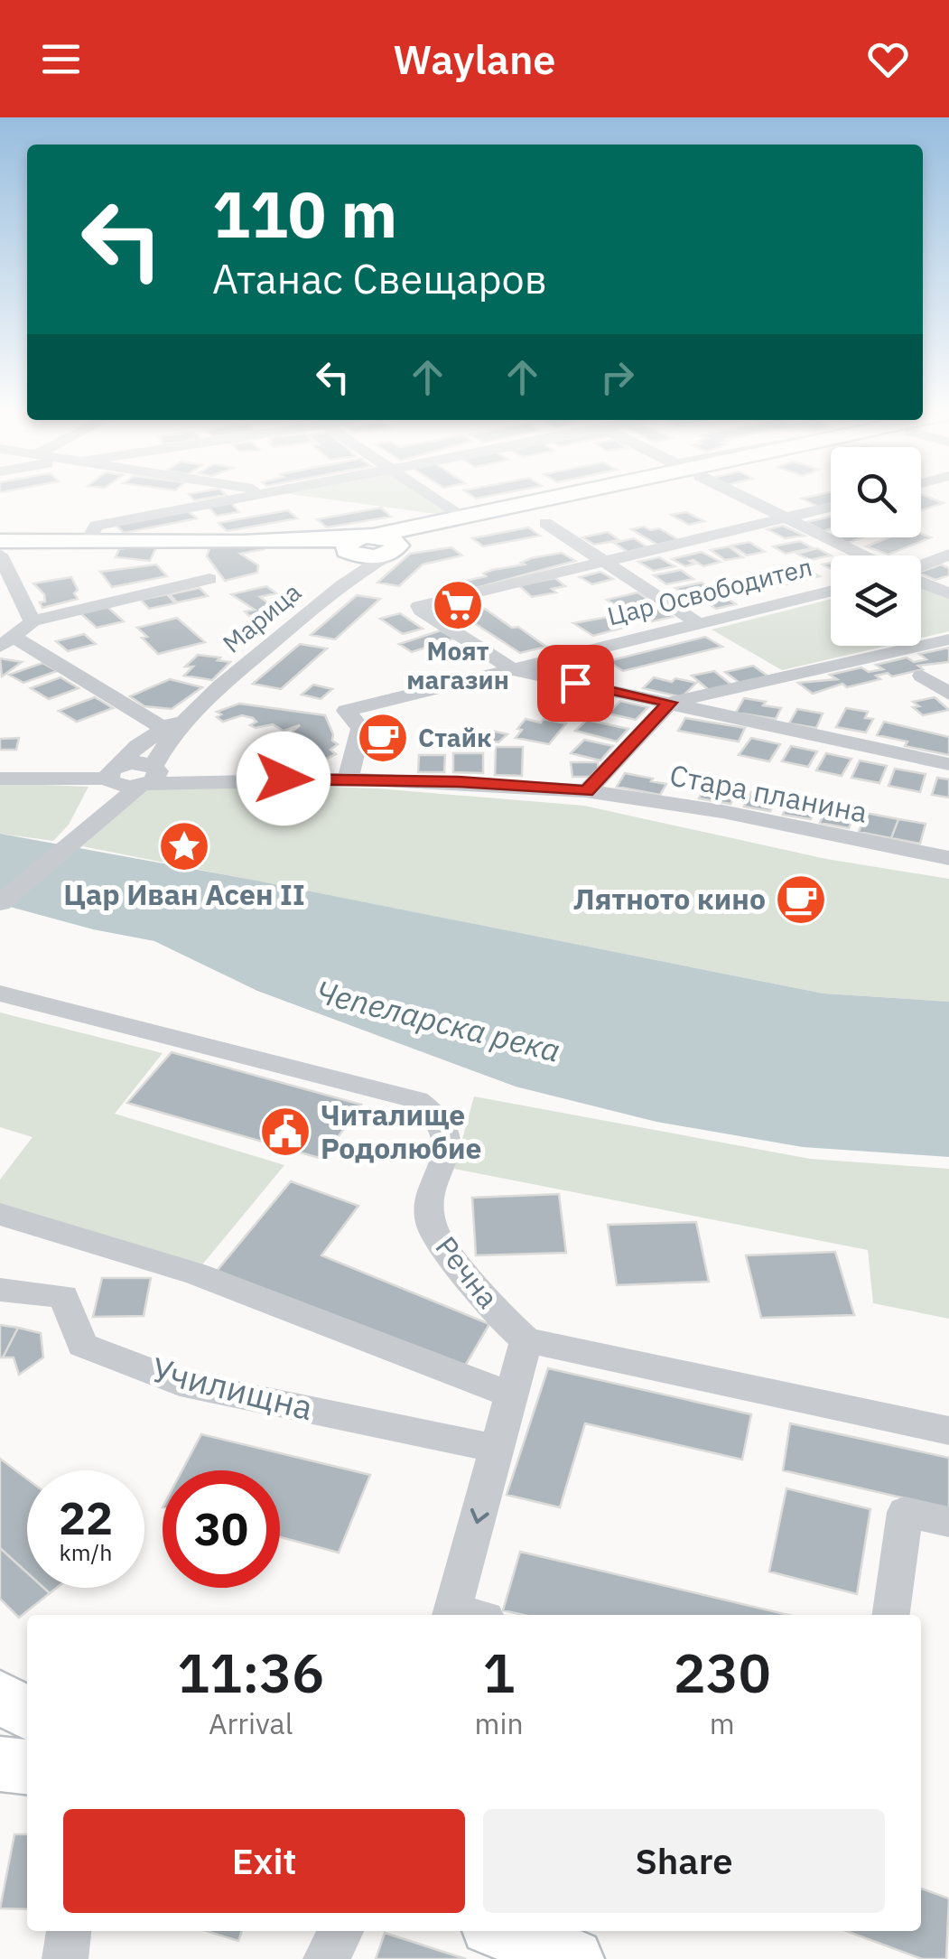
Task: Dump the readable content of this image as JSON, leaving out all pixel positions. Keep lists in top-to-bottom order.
{
  "streets": {
    "street": [
      "Цар Освободител",
      "Марица",
      "Стара планина",
      "Речна",
      "Училищна"
    ]
  },
  "crossings": [
    ["Цар Освободител", "Стара планина"]
  ],
  "water": ["Чепеларска река"],
  "places": {
    "supermarket": ["Моят магазин"],
    "cafe": ["Стайк", "Лятното кино"],
    "place": ["Цар Иван Асен II"],
    "public building": ["Читалище Родолюбие"]
  },
  "page": {
    "header": "Waylane",
    "turn": ["110 m", "Атанас Свещаров"],
    "speed": "22 km/h",
    "limit": "30",
    "eta": [
      "11:36",
      "Arrival",
      "1",
      "min",
      "230",
      "m"
    ],
    "buttons": ["Exit", "Share"]
  }
}
